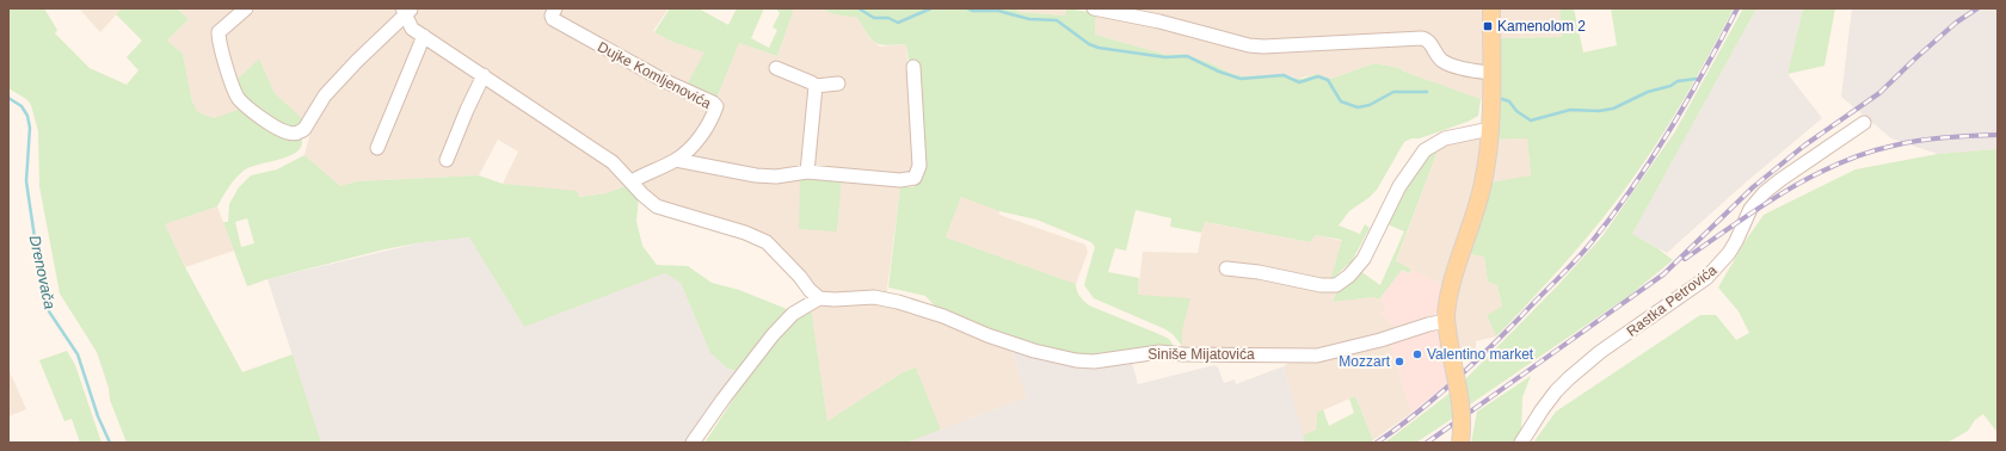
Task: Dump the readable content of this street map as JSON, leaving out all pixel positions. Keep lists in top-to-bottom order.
{
  "streets": {
    "street": ["Dujke Komljenovića", "Rastka Petrovića", "Siniše Mijatovića"]
  },
  "water": ["Drenovača"],
  "places": {
    "transit": ["Kamenolom 2"],
    "other": ["Valentino market", "Mozzart"]
  }
}
